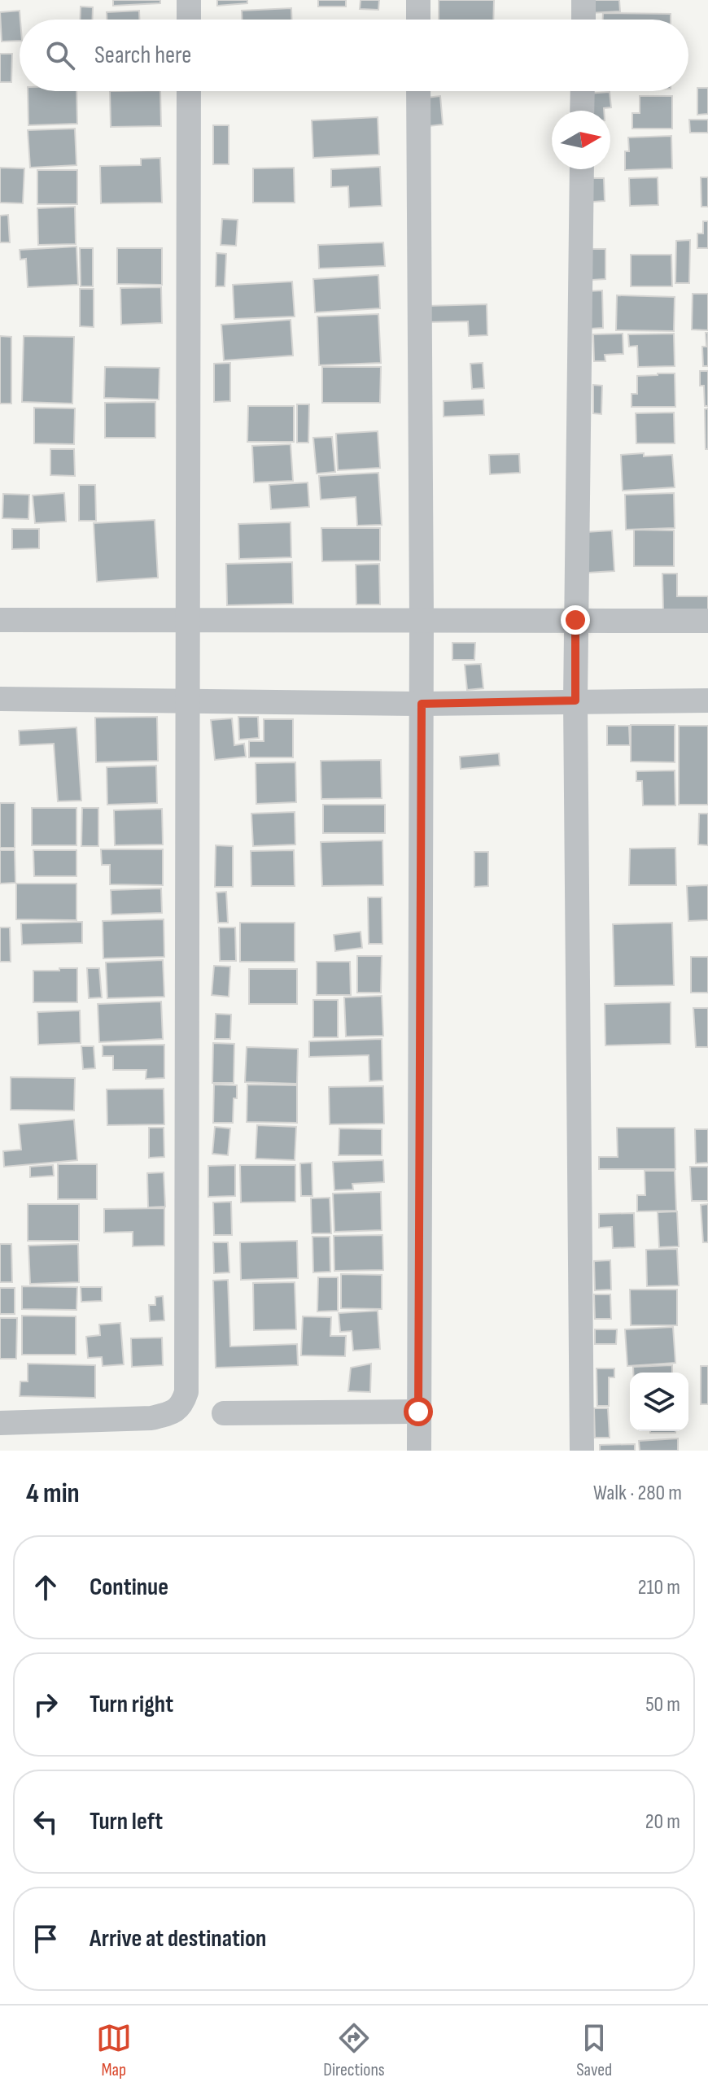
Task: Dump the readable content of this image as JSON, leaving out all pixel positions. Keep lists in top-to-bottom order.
{
  "north": "right",
  "page": {
    "search": "Search here",
    "heading": ["4 min", "Walk · 280 m"],
    "list": [
      ["Continue", "210 m"],
      ["Turn right", "50 m"],
      ["Turn left", "20 m"],
      "Arrive at destination"
    ],
    "nav": ["Map", "Directions", "Saved"]
  }
}
